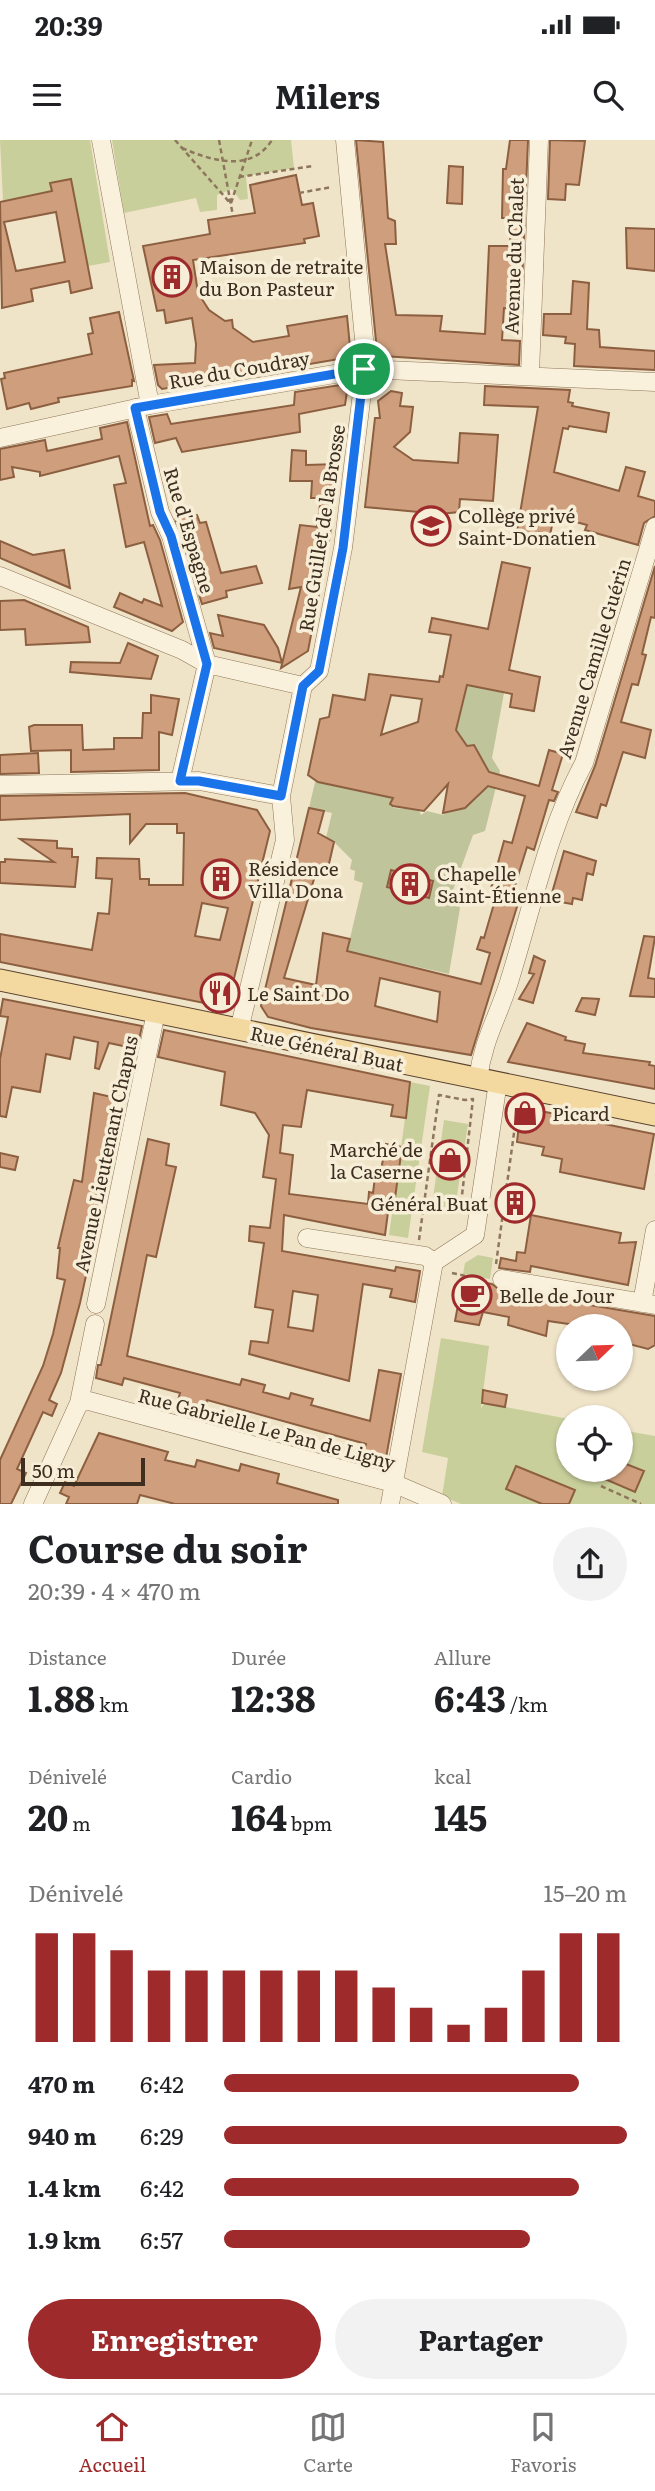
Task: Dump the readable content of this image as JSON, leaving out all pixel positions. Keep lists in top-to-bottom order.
{
  "streets": {
    "main road": ["Rue Général Buat"],
    "street": [
      "Avenue du Chalet",
      "Rue du Coudray",
      "Rue Guillet de la Brosse",
      "Rue d'Espagne",
      "Avenue Camille Guérin",
      "Avenue Lieutenant Chapus",
      "Rue Gabrielle Le Pan de Ligny"
    ]
  },
  "crossings": [
    ["Avenue du Chalet", "Rue du Coudray"],
    ["Rue du Coudray", "Rue Guillet de la Brosse"],
    ["Rue du Coudray", "Rue d'Espagne"],
    ["Avenue Camille Guérin", "Rue Général Buat"],
    ["Rue Général Buat", "Avenue Lieutenant Chapus"]
  ],
  "places": {
    "building": [
      "Maison de retraite du Bon Pasteur",
      "Résidence Villa Dona",
      "Chapelle Saint-Étienne",
      "Général Buat"
    ],
    "school or university": ["Collège privé Saint-Donatien"],
    "restaurant": ["Le Saint Do"],
    "shop": ["Picard", "Marché de la Caserne"],
    "cafe": ["Belle de Jour"]
  },
  "scale_bar": "50 m",
  "north": "top right",
  "page": {
    "status": "20:39",
    "header": "Milers",
    "scale": "50 m",
    "heading": ["Course du soir", "20:39 · 4 × 470 m"],
    "stats": [
      ["Distance", "1.88 km"],
      ["Durée", "12:38"],
      ["Allure", "6:43 /km"],
      ["Dénivelé", "20 m"],
      ["Cardio", "164 bpm"],
      ["kcal", "145"]
    ],
    "chart": ["Dénivelé", "15–20 m"],
    "list": [
      {
        "name": "470 m",
        "note": "6:42"
      },
      {
        "name": "940 m",
        "note": "6:29"
      },
      {
        "name": "1.4 km",
        "note": "6:42"
      },
      {
        "name": "1.9 km",
        "note": "6:57"
      }
    ],
    "buttons": ["Enregistrer", "Partager"],
    "tabs": ["Accueil", "Carte", "Favoris"]
  }
}
